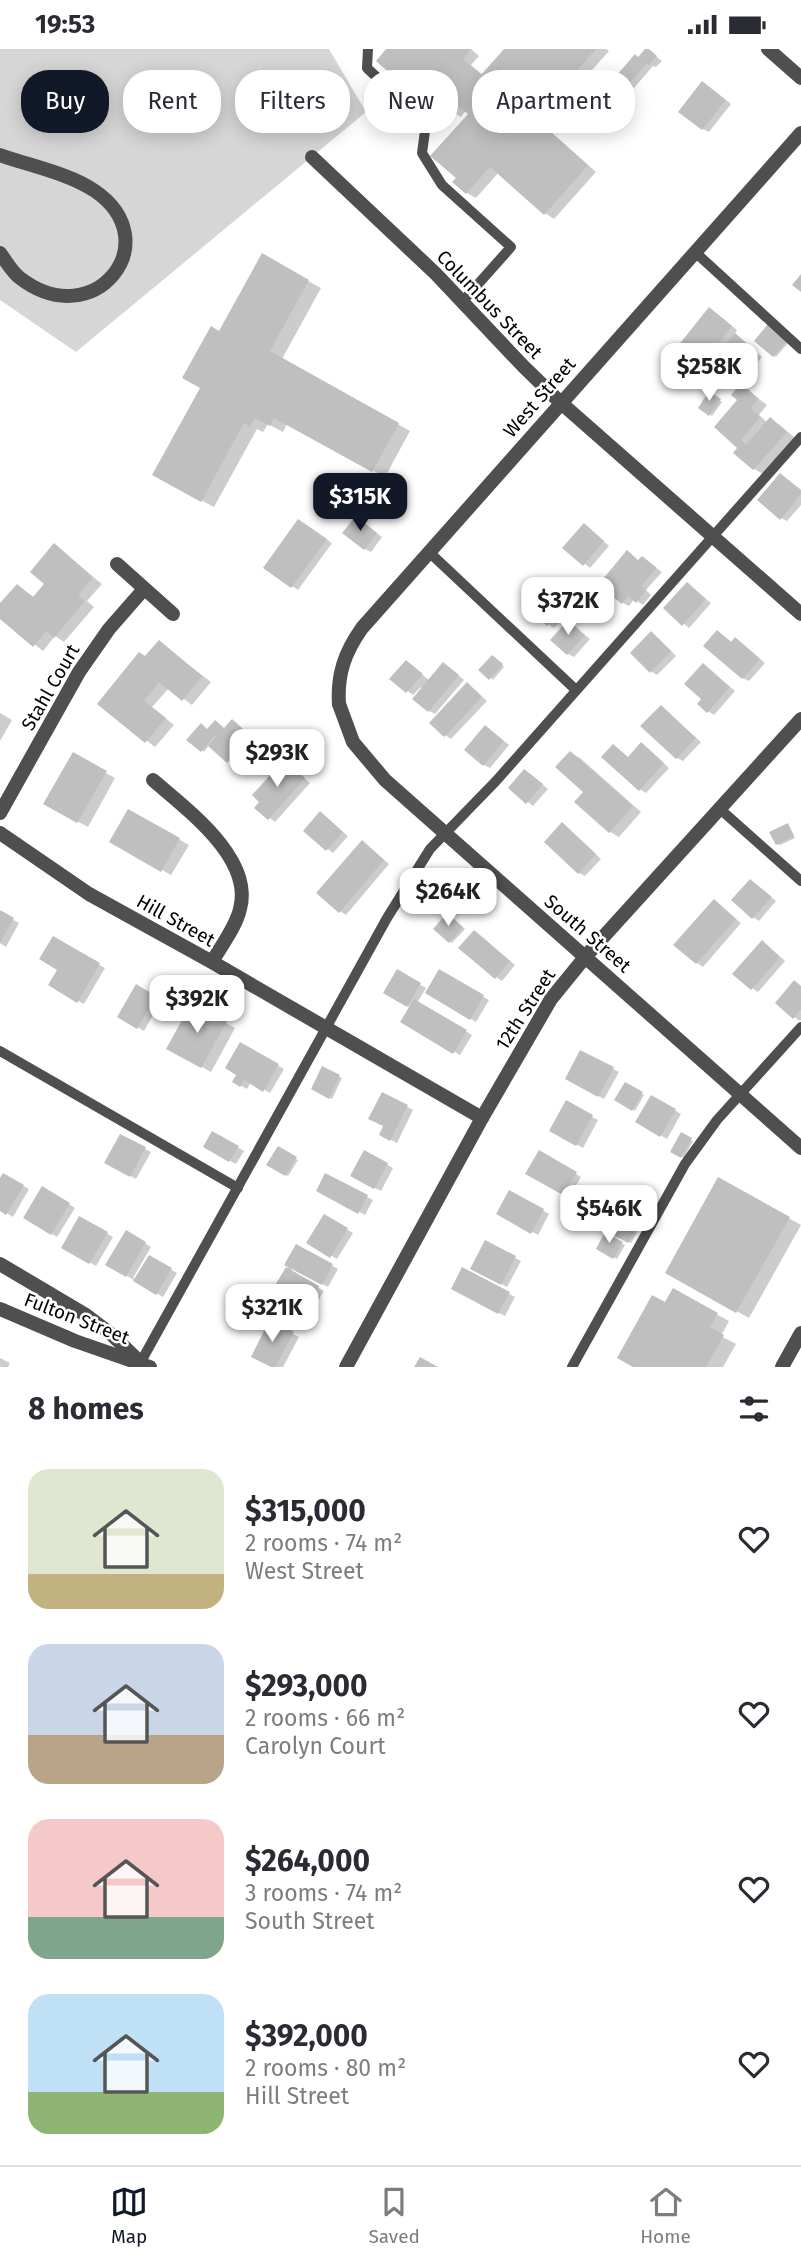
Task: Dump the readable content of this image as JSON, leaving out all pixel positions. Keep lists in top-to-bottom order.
{
  "streets": {
    "street": [
      "Columbus Street",
      "West Street",
      "Stahl Court",
      "Hill Street",
      "South Street",
      "12th Street",
      "Fulton Street"
    ]
  },
  "crossings": [
    ["Columbus Street", "West Street"],
    ["West Street", "South Street"],
    ["Hill Street", "12th Street"],
    ["South Street", "12th Street"]
  ],
  "page": {
    "status": "19:53",
    "chip": [
      "Buy",
      "Rent",
      "Filters",
      "New",
      "Apartment"
    ],
    "price": [
      "$258K",
      "$315K",
      "$372K",
      "$293K",
      "$264K",
      "$392K",
      "$546K",
      "$321K"
    ],
    "heading": "8 homes",
    "list": [
      {
        "name": "$315,000",
        "note": "2 rooms · 74 m² · West Street"
      },
      {
        "name": "$293,000",
        "note": "2 rooms · 66 m² · Carolyn Court"
      },
      {
        "name": "$264,000",
        "note": "3 rooms · 74 m² · South Street"
      },
      {
        "name": "$392,000",
        "note": "2 rooms · 80 m² · Hill Street"
      }
    ],
    "tabs": ["Map", "Saved", "Home"]
  }
}
